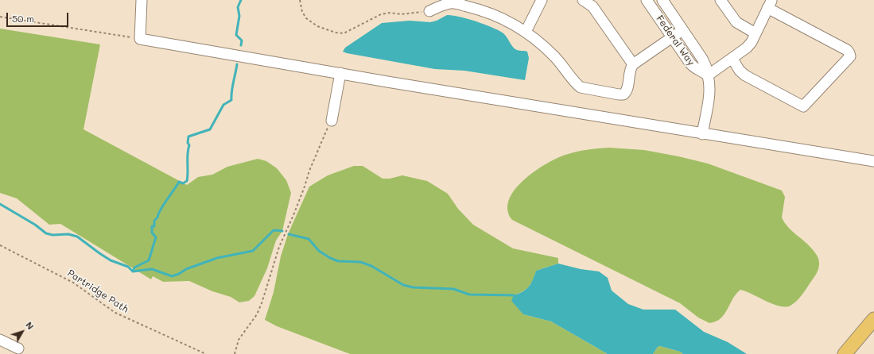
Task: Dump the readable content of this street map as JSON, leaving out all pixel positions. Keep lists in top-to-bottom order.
{
  "streets": {
    "street": ["Federal Way"],
    "path": ["Partridge Path"]
  },
  "scale_bar": "50 m",
  "north": "top right"
}
